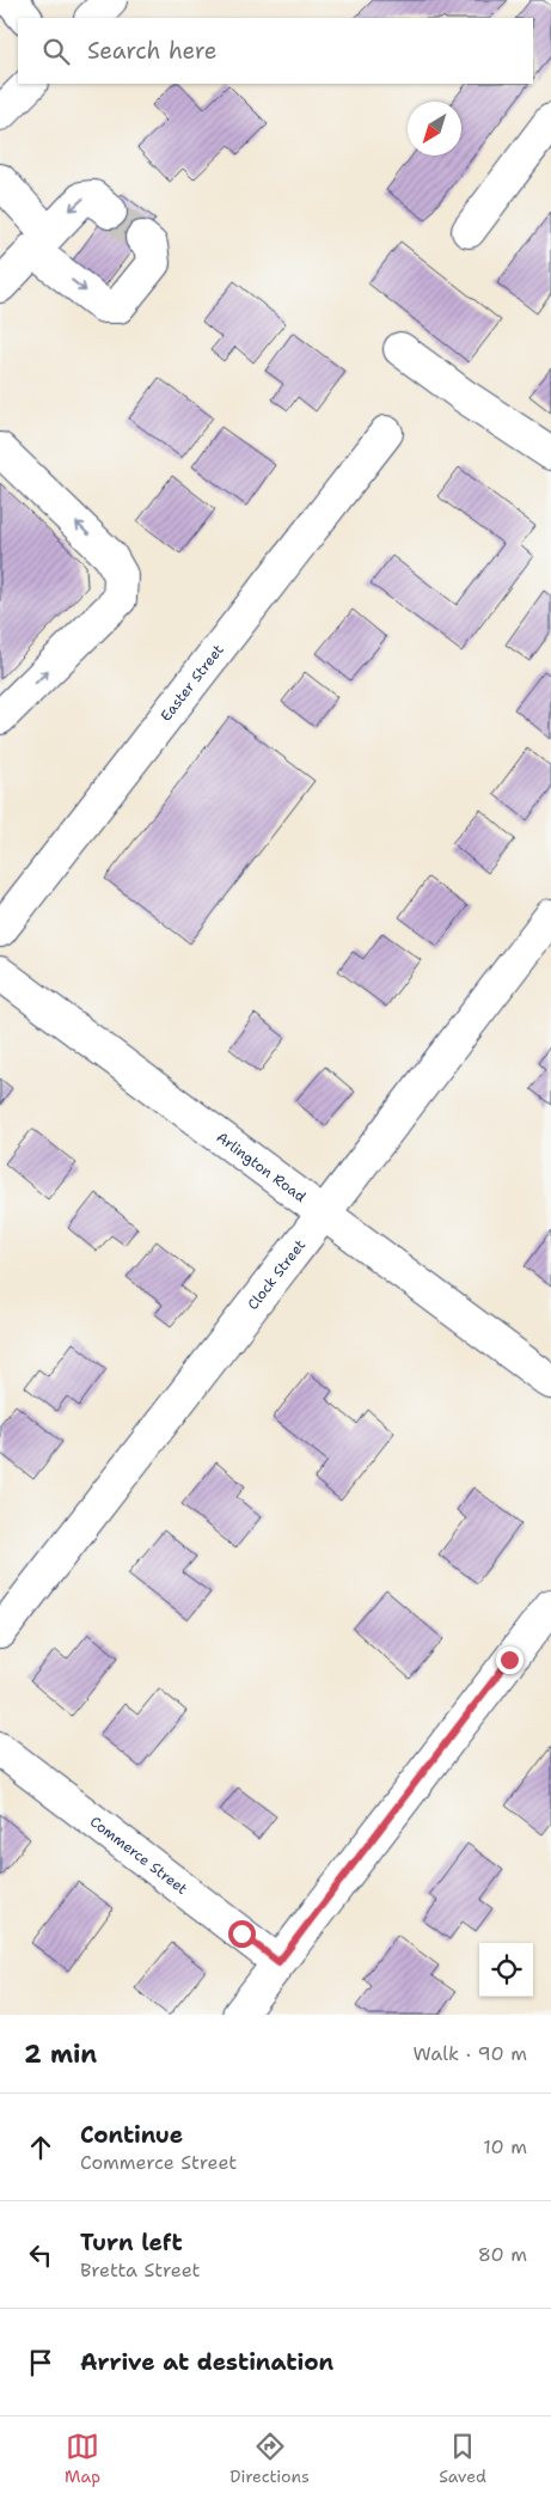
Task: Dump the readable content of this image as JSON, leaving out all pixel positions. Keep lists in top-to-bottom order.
{
  "streets": {
    "street": [
      "Easter Street",
      "Arlington Road",
      "Clock Street",
      "Commerce Street"
    ]
  },
  "crossings": [
    ["Arlington Road", "Clock Street"]
  ],
  "north": "bottom left",
  "page": {
    "search": "Search here",
    "heading": ["2 min", "Walk · 90 m"],
    "list": [
      ["Continue", "Commerce Street", "10 m"],
      ["Turn left", "Bretta Street", "80 m"],
      "Arrive at destination"
    ],
    "nav": ["Map", "Directions", "Saved"]
  }
}
